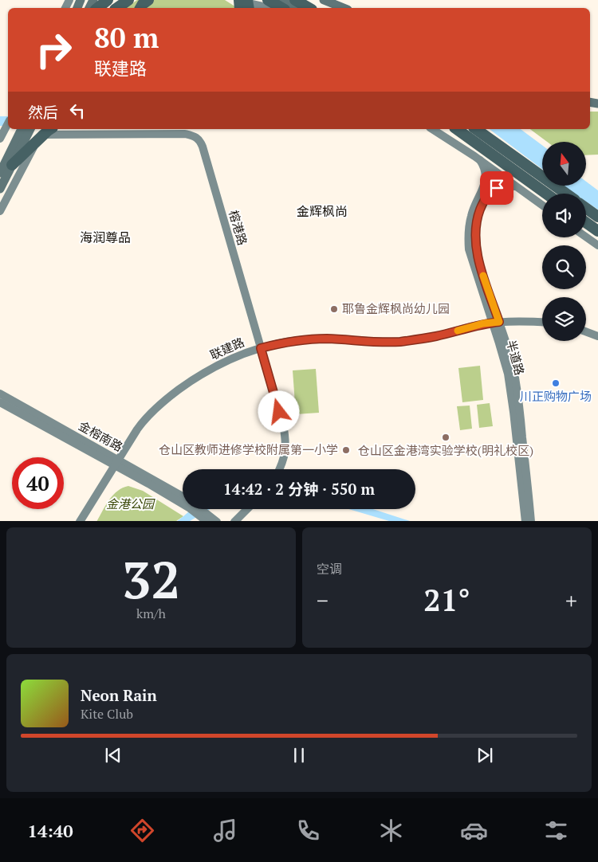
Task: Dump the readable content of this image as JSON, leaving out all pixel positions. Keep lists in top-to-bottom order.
{
  "streets": {
    "main road": [
      "榕港路",
      "联建路",
      "半道路",
      "金榕南路"
    ]
  },
  "crossings": [
    ["榕港路", "联建路"],
    ["联建路", "半道路"],
    ["联建路", "金榕南路"]
  ],
  "districts": ["金辉枫尚", "海润尊品"],
  "parks": ["金港公园"],
  "places": [
    "耶鲁金辉枫尚幼儿园",
    "川正购物广场",
    "仓山区金港湾实验学校(明礼校区)",
    "仓山区教师进修学校附属第一小学"
  ],
  "north": "top",
  "page": {
    "turn": ["80 m", "联建路"],
    "then": "然后",
    "limit": "40",
    "trip": "14:42 · 2 分钟 · 550 m",
    "tile": [
      ["32", "km/h"],
      "空调"
    ],
    "heat": ["−", "21°", "+"],
    "song": ["Neon Rain", "Kite Club"],
    "tabs": "14:40"
  }
}
